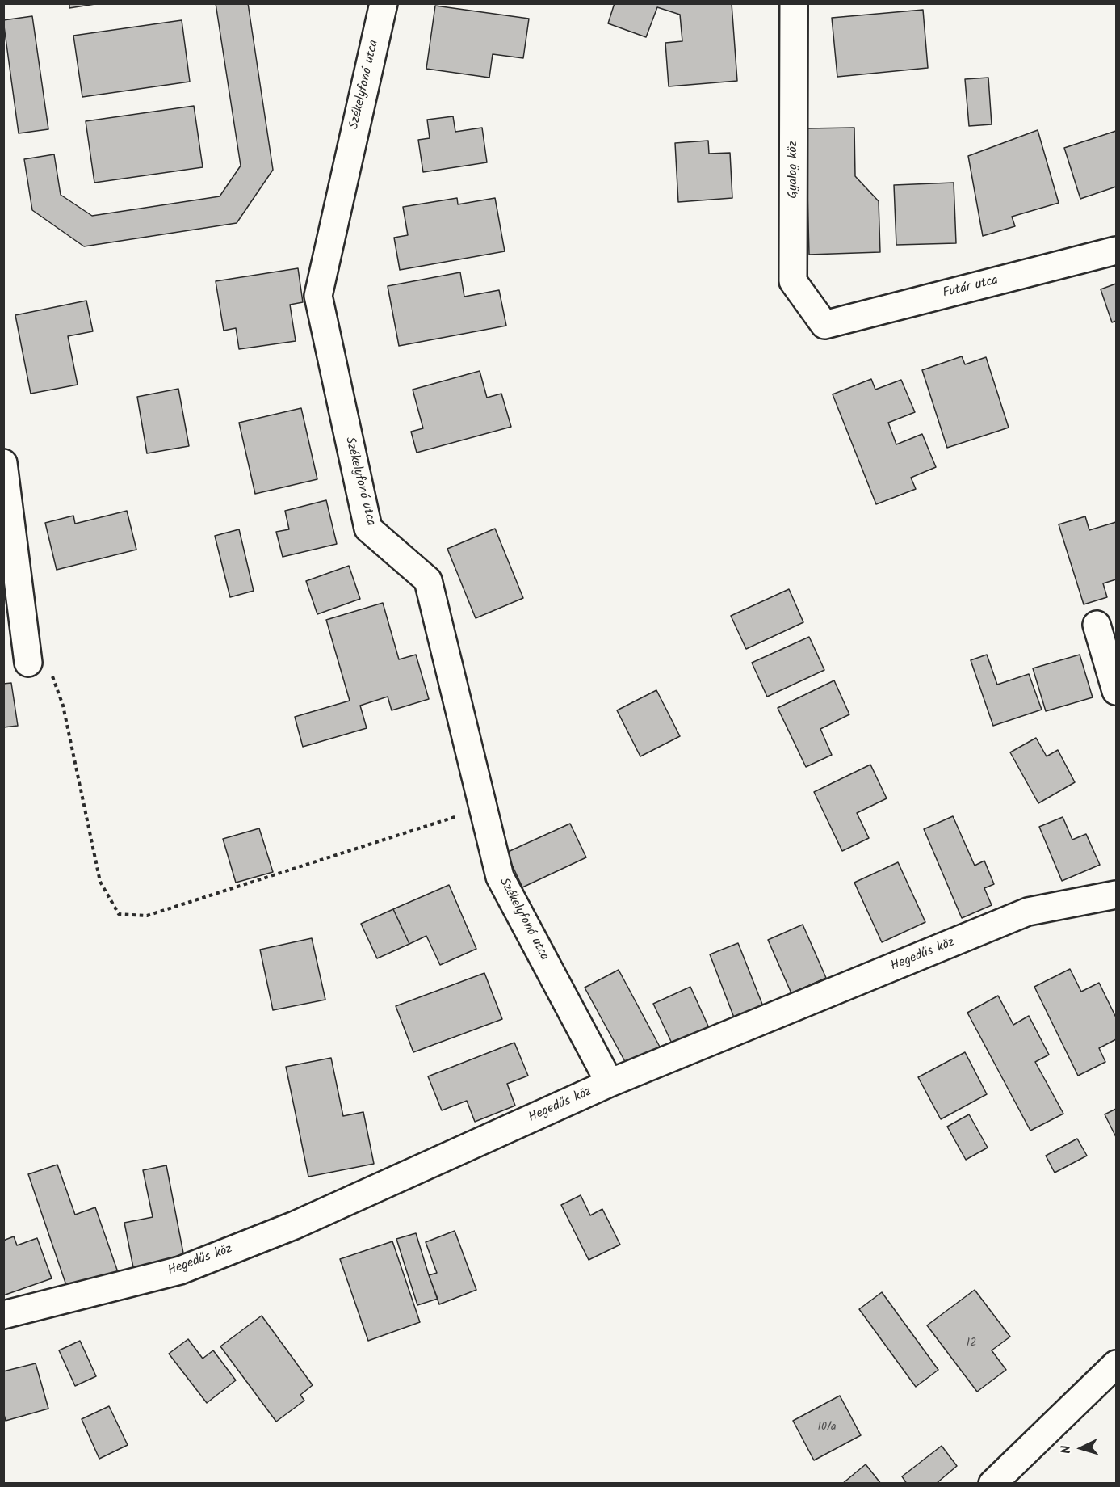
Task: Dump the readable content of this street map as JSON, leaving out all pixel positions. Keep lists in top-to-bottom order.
{
  "streets": {
    "street": [
      "Székelyfonó utca",
      "Gyalog köz",
      "Futár utca",
      "Hegedűs köz"
    ]
  },
  "crossings": [
    ["Székelyfonó utca", "Hegedűs köz"],
    ["Gyalog köz", "Futár utca"]
  ],
  "house_numbers": ["12", "10/a"],
  "north": "left"
}
